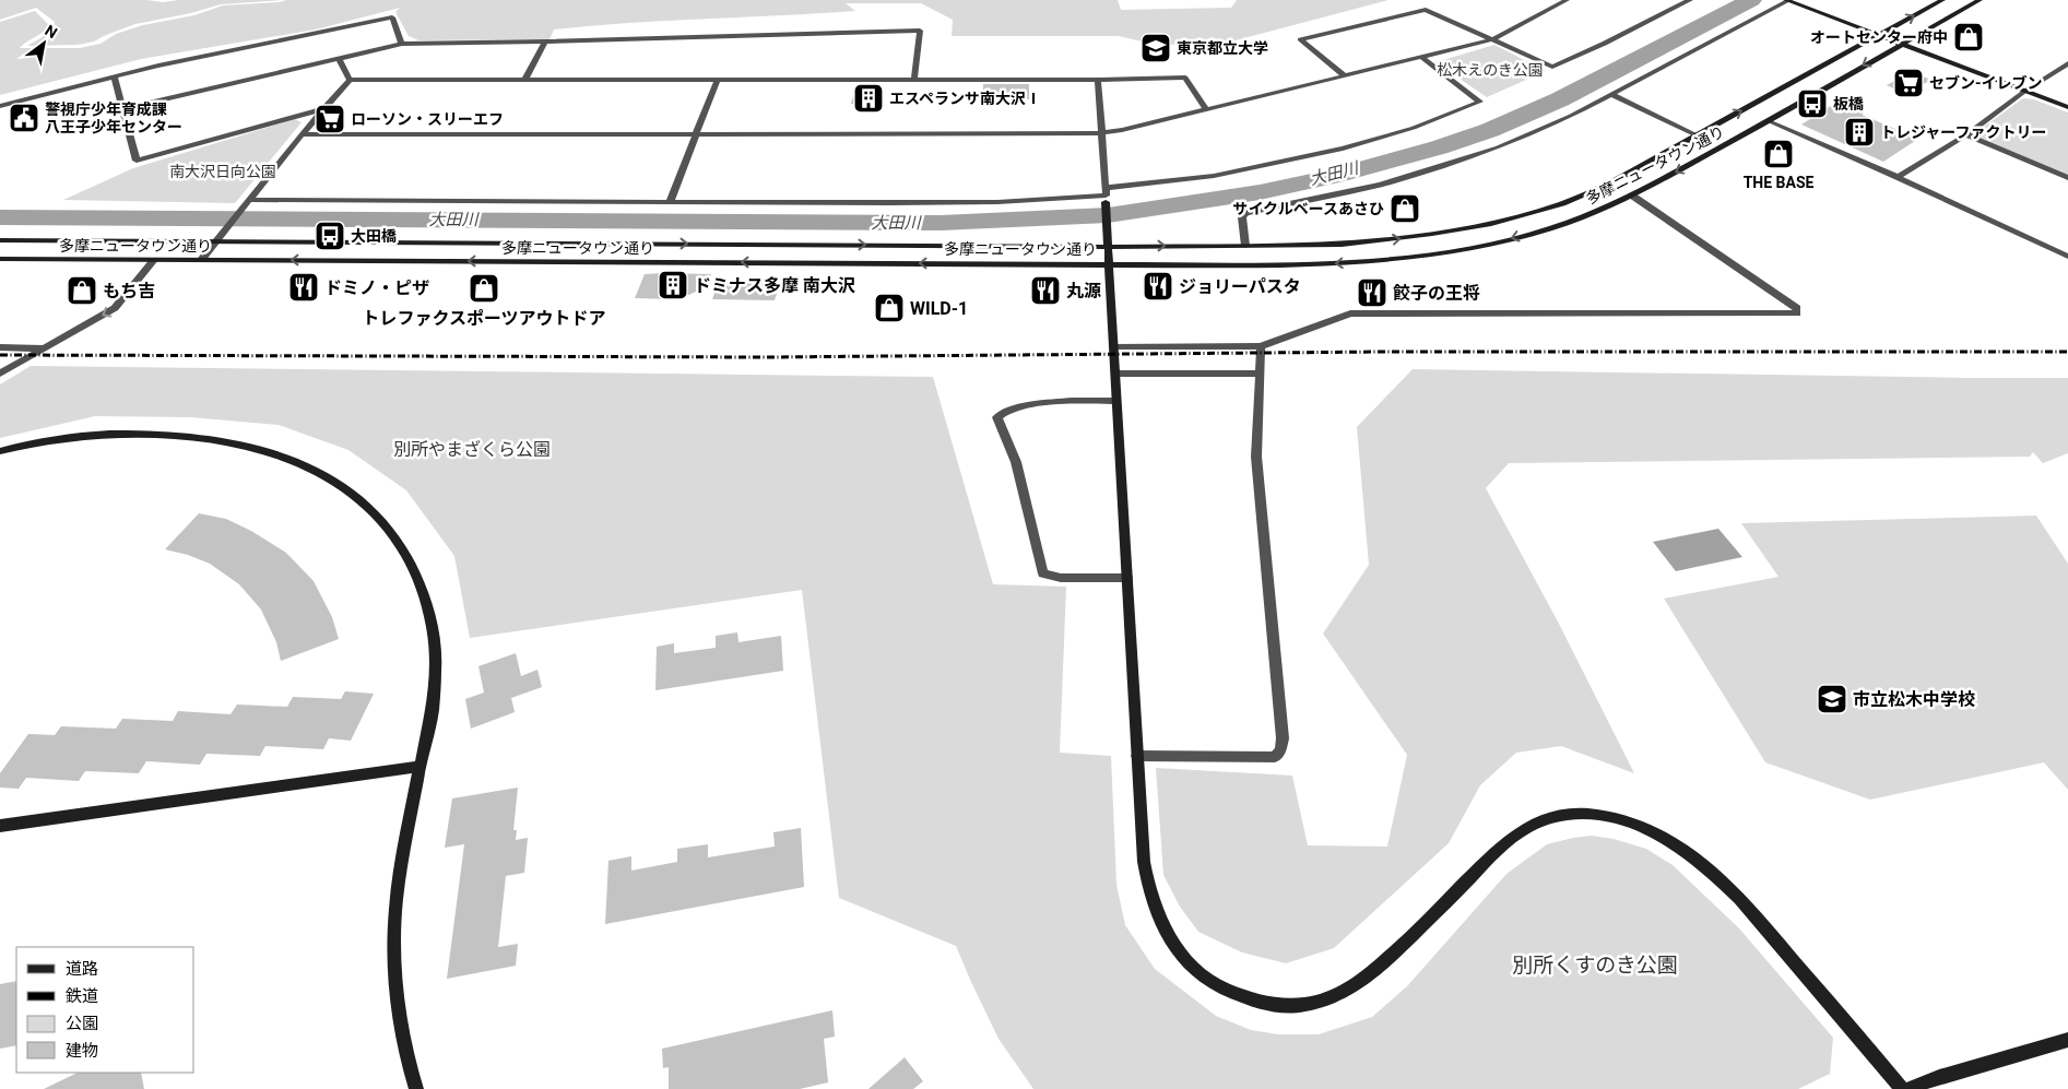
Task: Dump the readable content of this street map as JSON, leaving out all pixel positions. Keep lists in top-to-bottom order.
{
  "streets": {
    "main road": ["多摩ニュータウン通り"]
  },
  "water": ["大田川"],
  "parks": [
    "松木えのき公園",
    "南大沢日向公園",
    "別所やまざくら公園",
    "別所くすのき公園"
  ],
  "places": {
    "shop": [
      "オートセンター府中",
      "THE BASE",
      "サイクルベースあさひ",
      "トレファクスポーツアウトドア",
      "もち吉",
      "WILD-1"
    ],
    "school or university": ["東京都立大学", "市立松木中学校"],
    "supermarket": ["セブン-イレブン", "ローソン・スリーエフ"],
    "building": ["エスペランサ南大沢Ⅰ", "トレジャーファクトリー", "ドミナス多摩 南大沢"],
    "bus stop": ["板橋", "大田橋"],
    "public building": ["警視庁少年育成課 八王子少年センター"],
    "restaurant": [
      "ジョリーパスタ",
      "ドミノ・ピザ",
      "丸源",
      "餃子の王将"
    ]
  },
  "legend": [
    "道路",
    "鉄道",
    "公園",
    "建物"
  ],
  "north": "top right"
}
